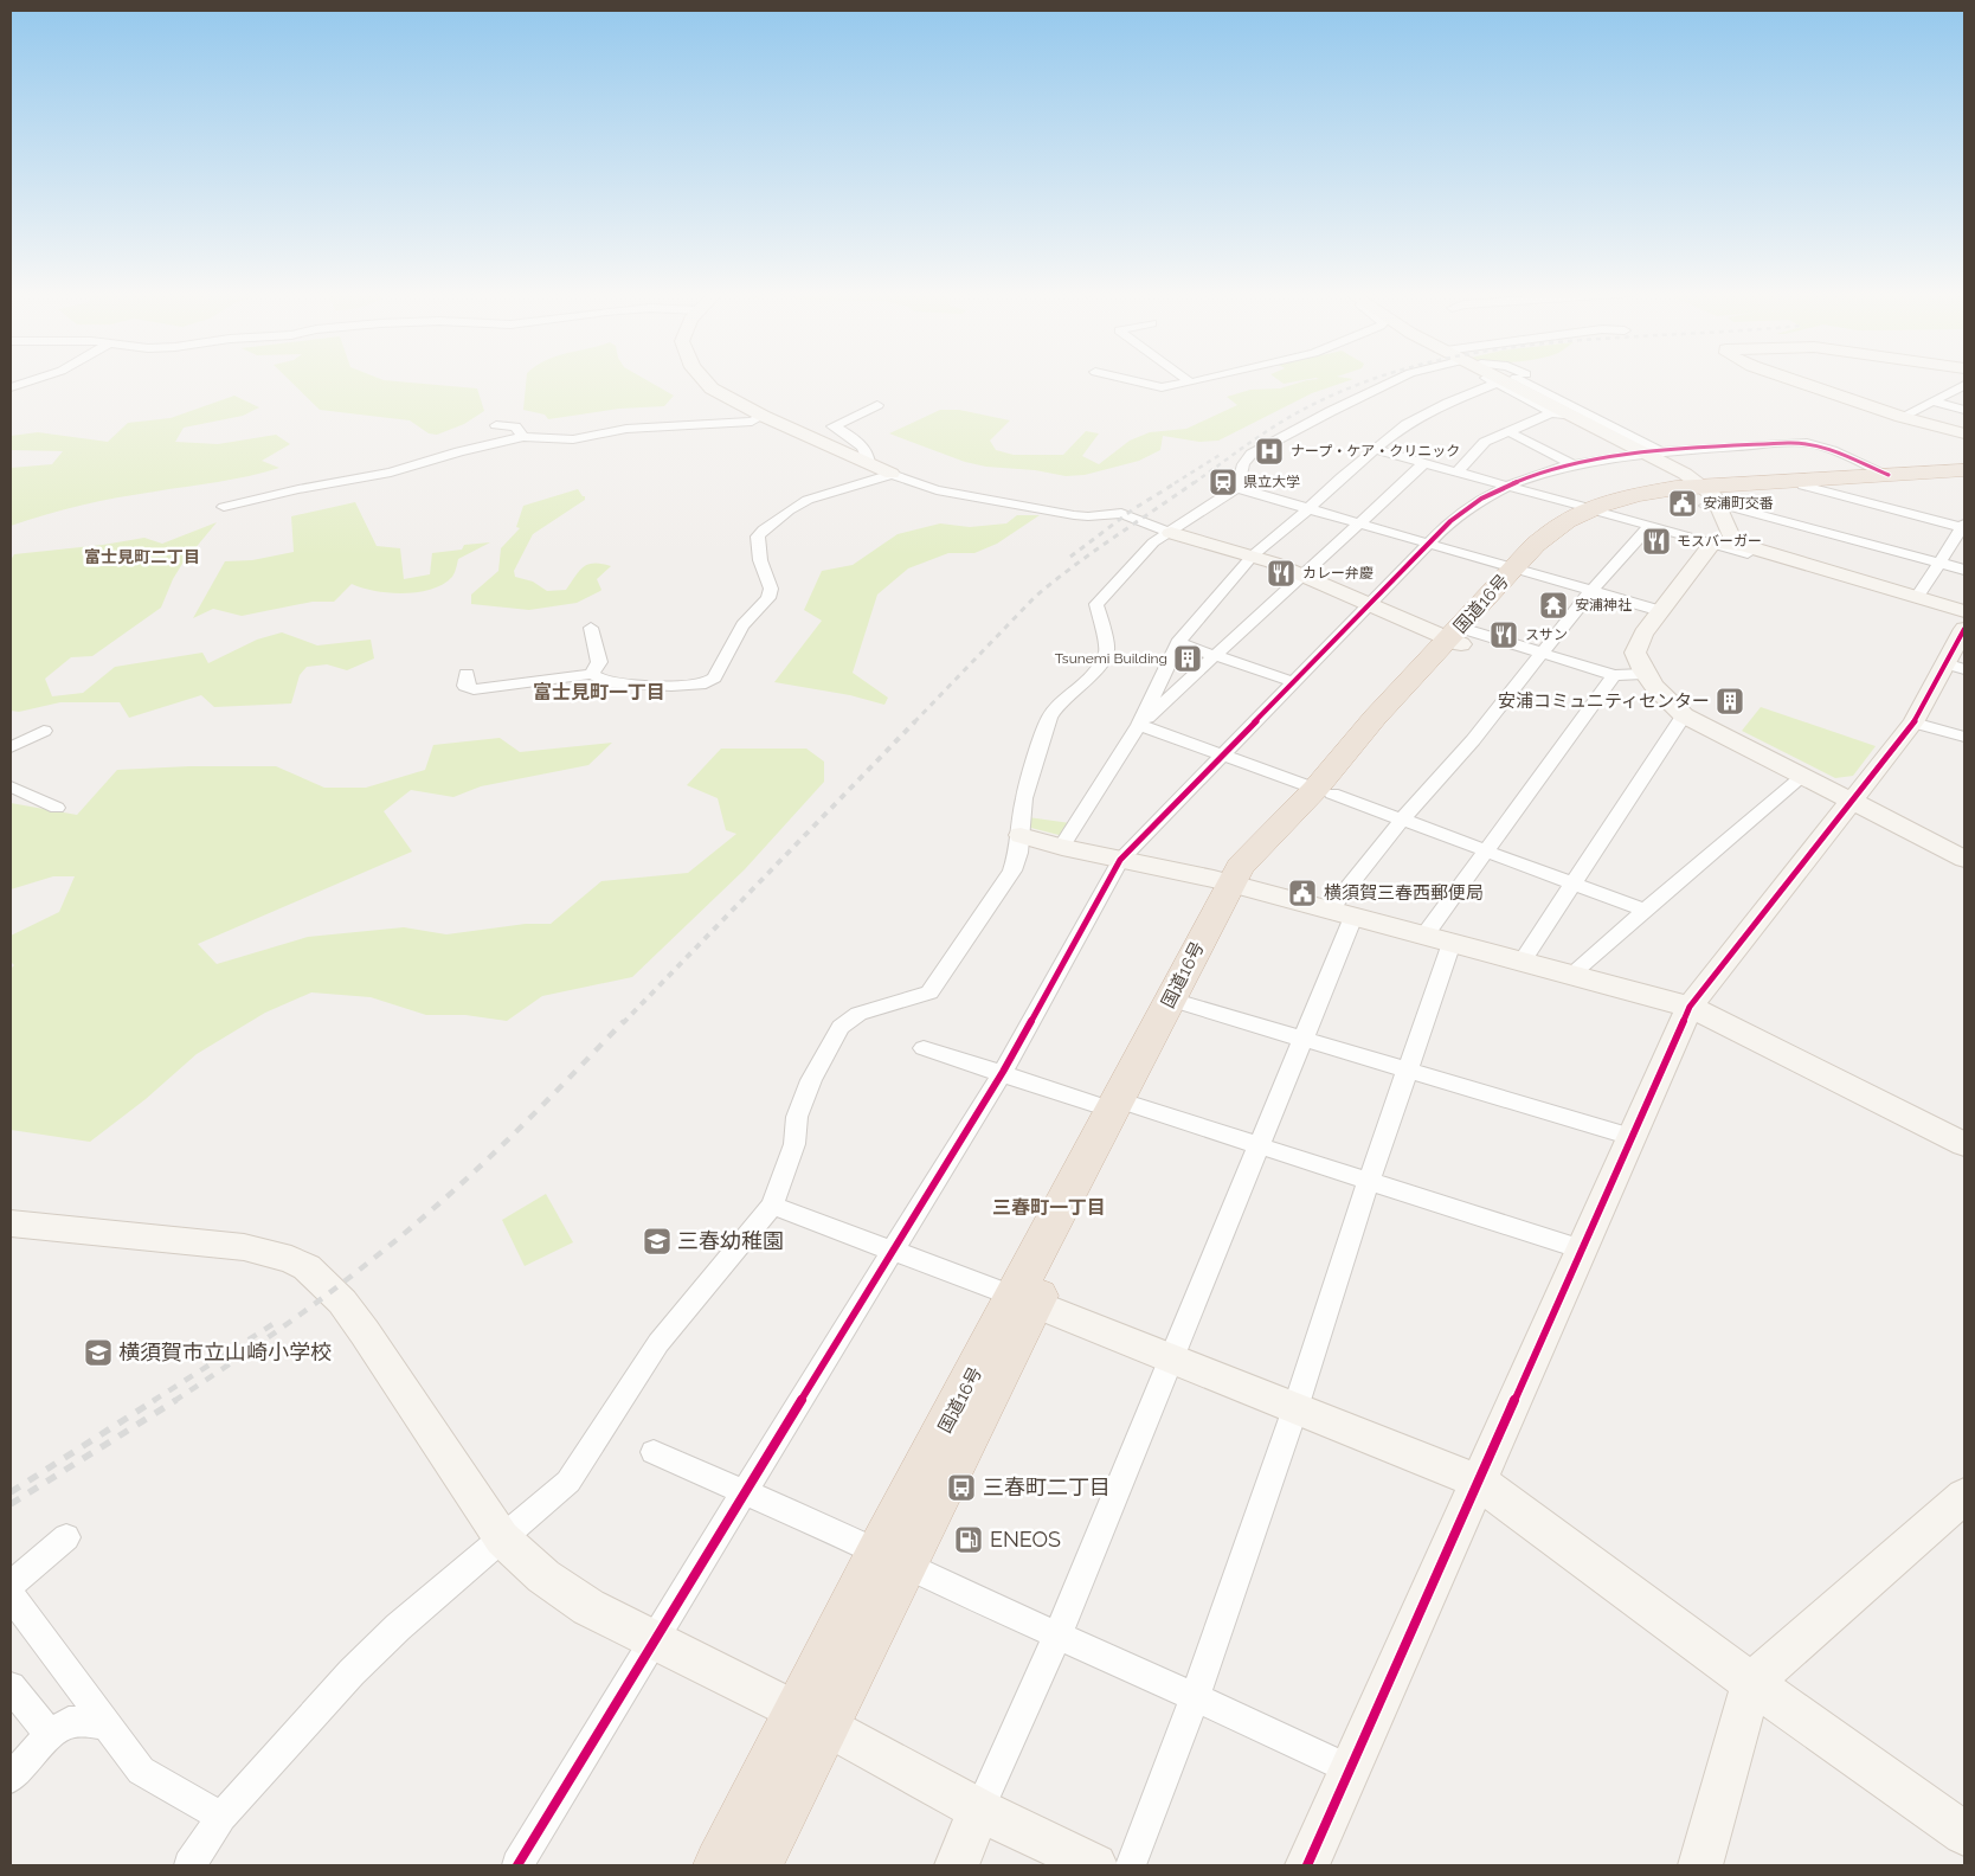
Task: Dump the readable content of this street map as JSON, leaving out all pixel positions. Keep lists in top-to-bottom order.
{
  "streets": {
    "highway": ["国道16号"]
  },
  "districts": ["富士見町二丁目", "富士見町一丁目", "三春町一丁目"],
  "places": {
    "hospital": ["ナープ・ケア・クリニック"],
    "station": ["県立大学"],
    "public building": ["安浦町交番", "横須賀三春西郵便局"],
    "restaurant": ["モスバーガー", "カレー弁慶", "スサン"],
    "temple": ["安浦神社"],
    "building": ["Tsunemi Building", "安浦コミュニティセンター"],
    "school or university": ["三春幼稚園", "横須賀市立山崎小学校"],
    "bus stop": ["三春町二丁目"],
    "fuel station": ["ENEOS"]
  }
}
